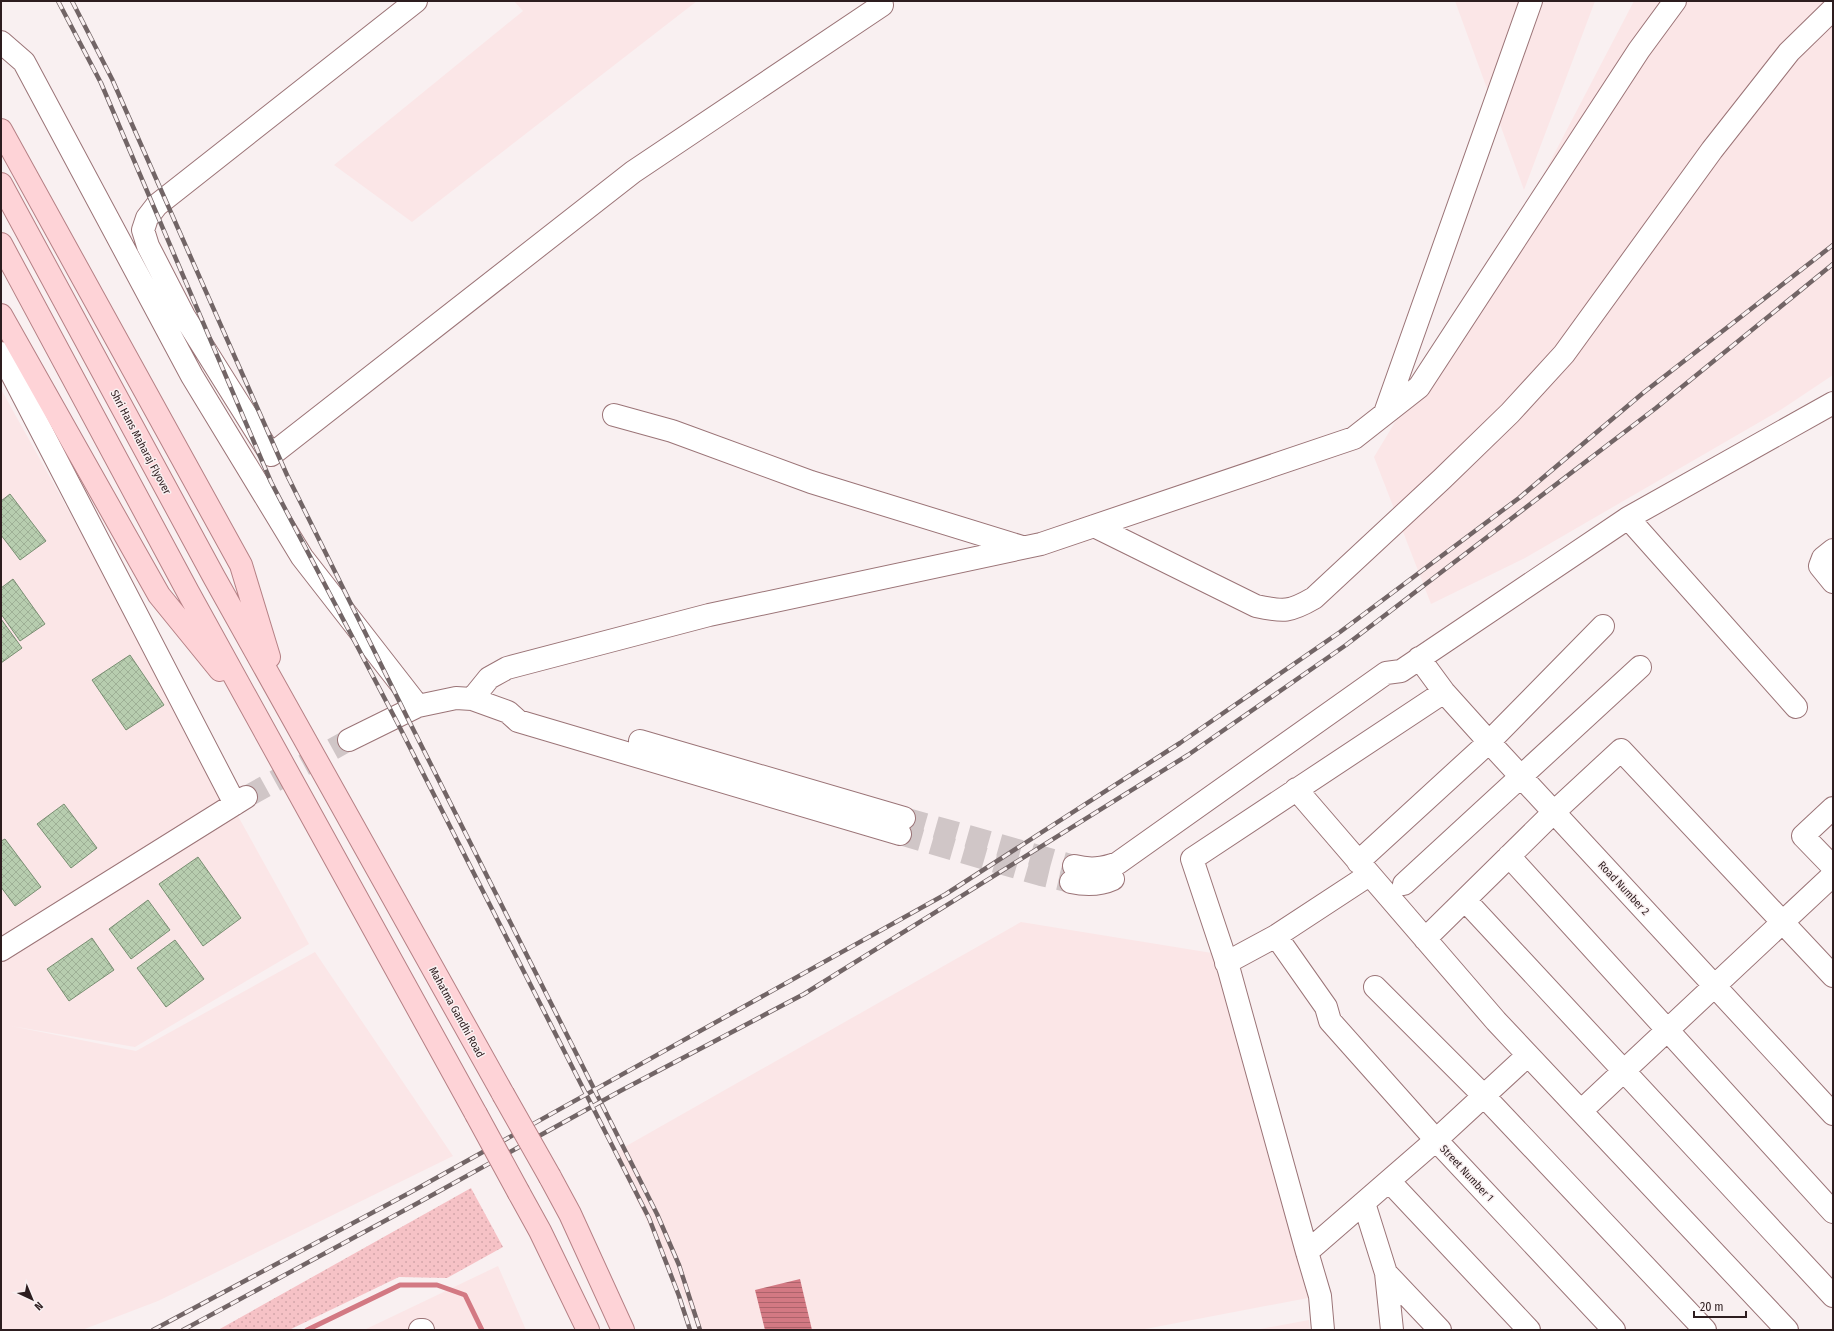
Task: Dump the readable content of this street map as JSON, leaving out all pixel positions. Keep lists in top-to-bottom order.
{
  "streets": {
    "main road": ["Shri Hans Maharaj Flyover", "Mahatma Gandhi Road"],
    "street": ["Road Number 2", "Street Number 1"]
  },
  "crossings": [
    ["Shri Hans Maharaj Flyover", "Mahatma Gandhi Road"]
  ],
  "scale_bar": "20 m",
  "north": "bottom right"
}
